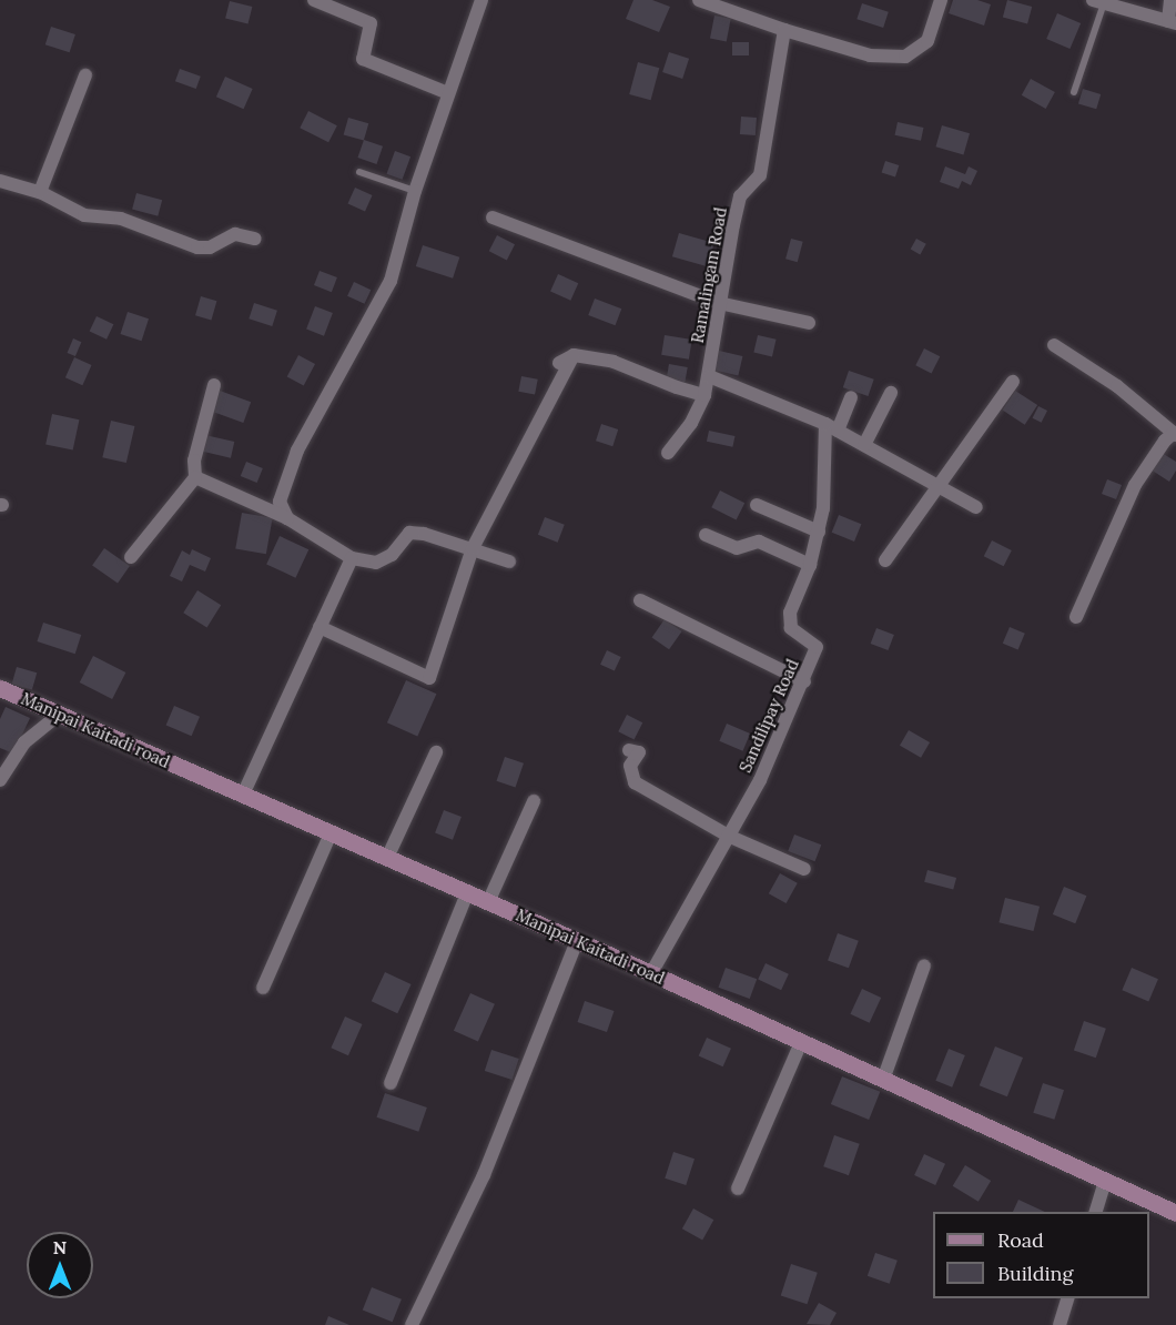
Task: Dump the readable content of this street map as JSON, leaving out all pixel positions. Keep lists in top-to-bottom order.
{
  "streets": {
    "main road": ["Manipai Kaitadi road"],
    "street": ["Ramalingam Road", "Sandilipay Road"]
  },
  "crossings": [
    ["Sandilipay Road", "Manipai Kaitadi road"]
  ],
  "legend": ["Road", "Building"],
  "north": "top"
}
